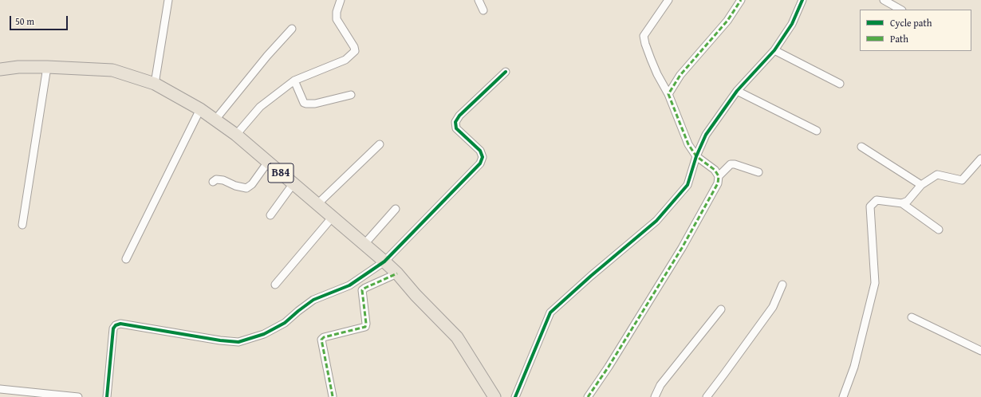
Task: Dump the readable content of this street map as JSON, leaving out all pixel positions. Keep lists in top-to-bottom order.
{
  "streets": {
    "main road": ["B84"]
  },
  "legend": ["Cycle path", "Path"],
  "scale_bar": "50 m"
}
